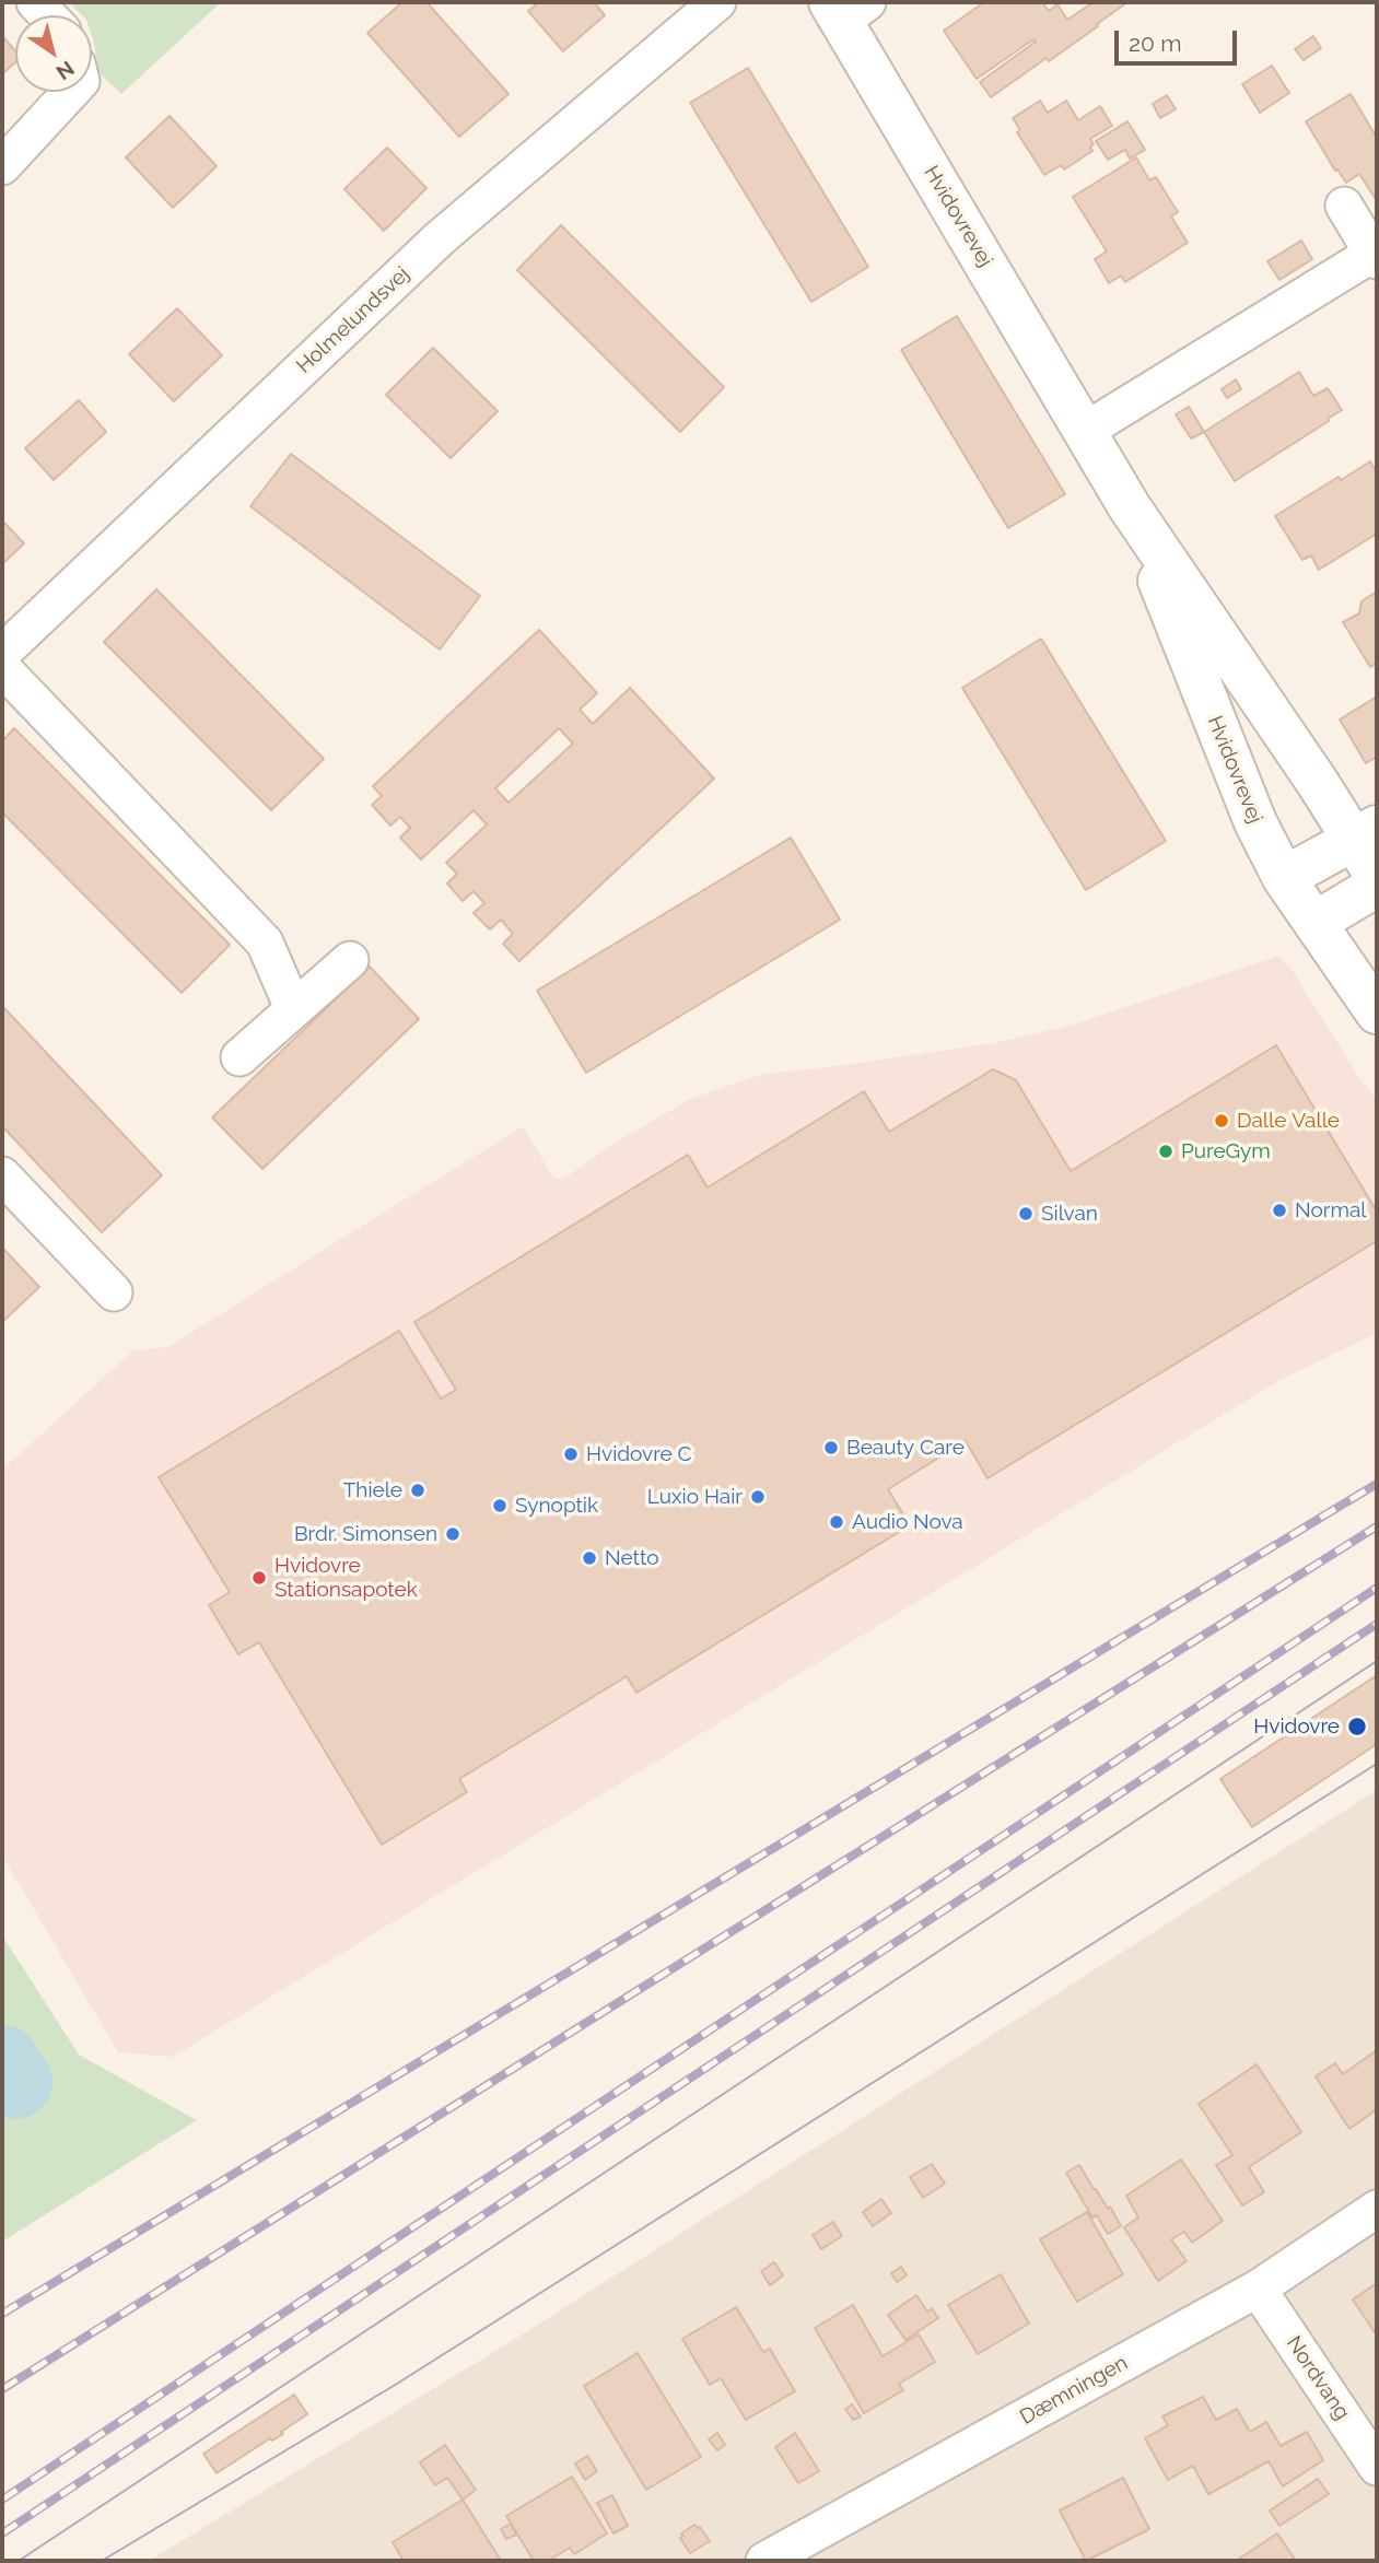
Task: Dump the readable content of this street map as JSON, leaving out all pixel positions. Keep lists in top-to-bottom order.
{
  "streets": {
    "street": [
      "Hvidovrevej",
      "Holmelundsvej",
      "Nordvang",
      "Dæmningen"
    ]
  },
  "crossings": [
    ["Nordvang", "Dæmningen"]
  ],
  "places": [
    "Dalle Valle",
    "PureGym",
    "Normal",
    "Silvan",
    "Beauty Care",
    "Hvidovre C",
    "Thiele",
    "Luxio Hair",
    "Synoptik",
    "Audio Nova",
    "Brdr. Simonsen",
    "Netto",
    "Hvidovre Stationsapotek",
    "Hvidovre"
  ],
  "scale_bar": "20 m",
  "north": "bottom right"
}
